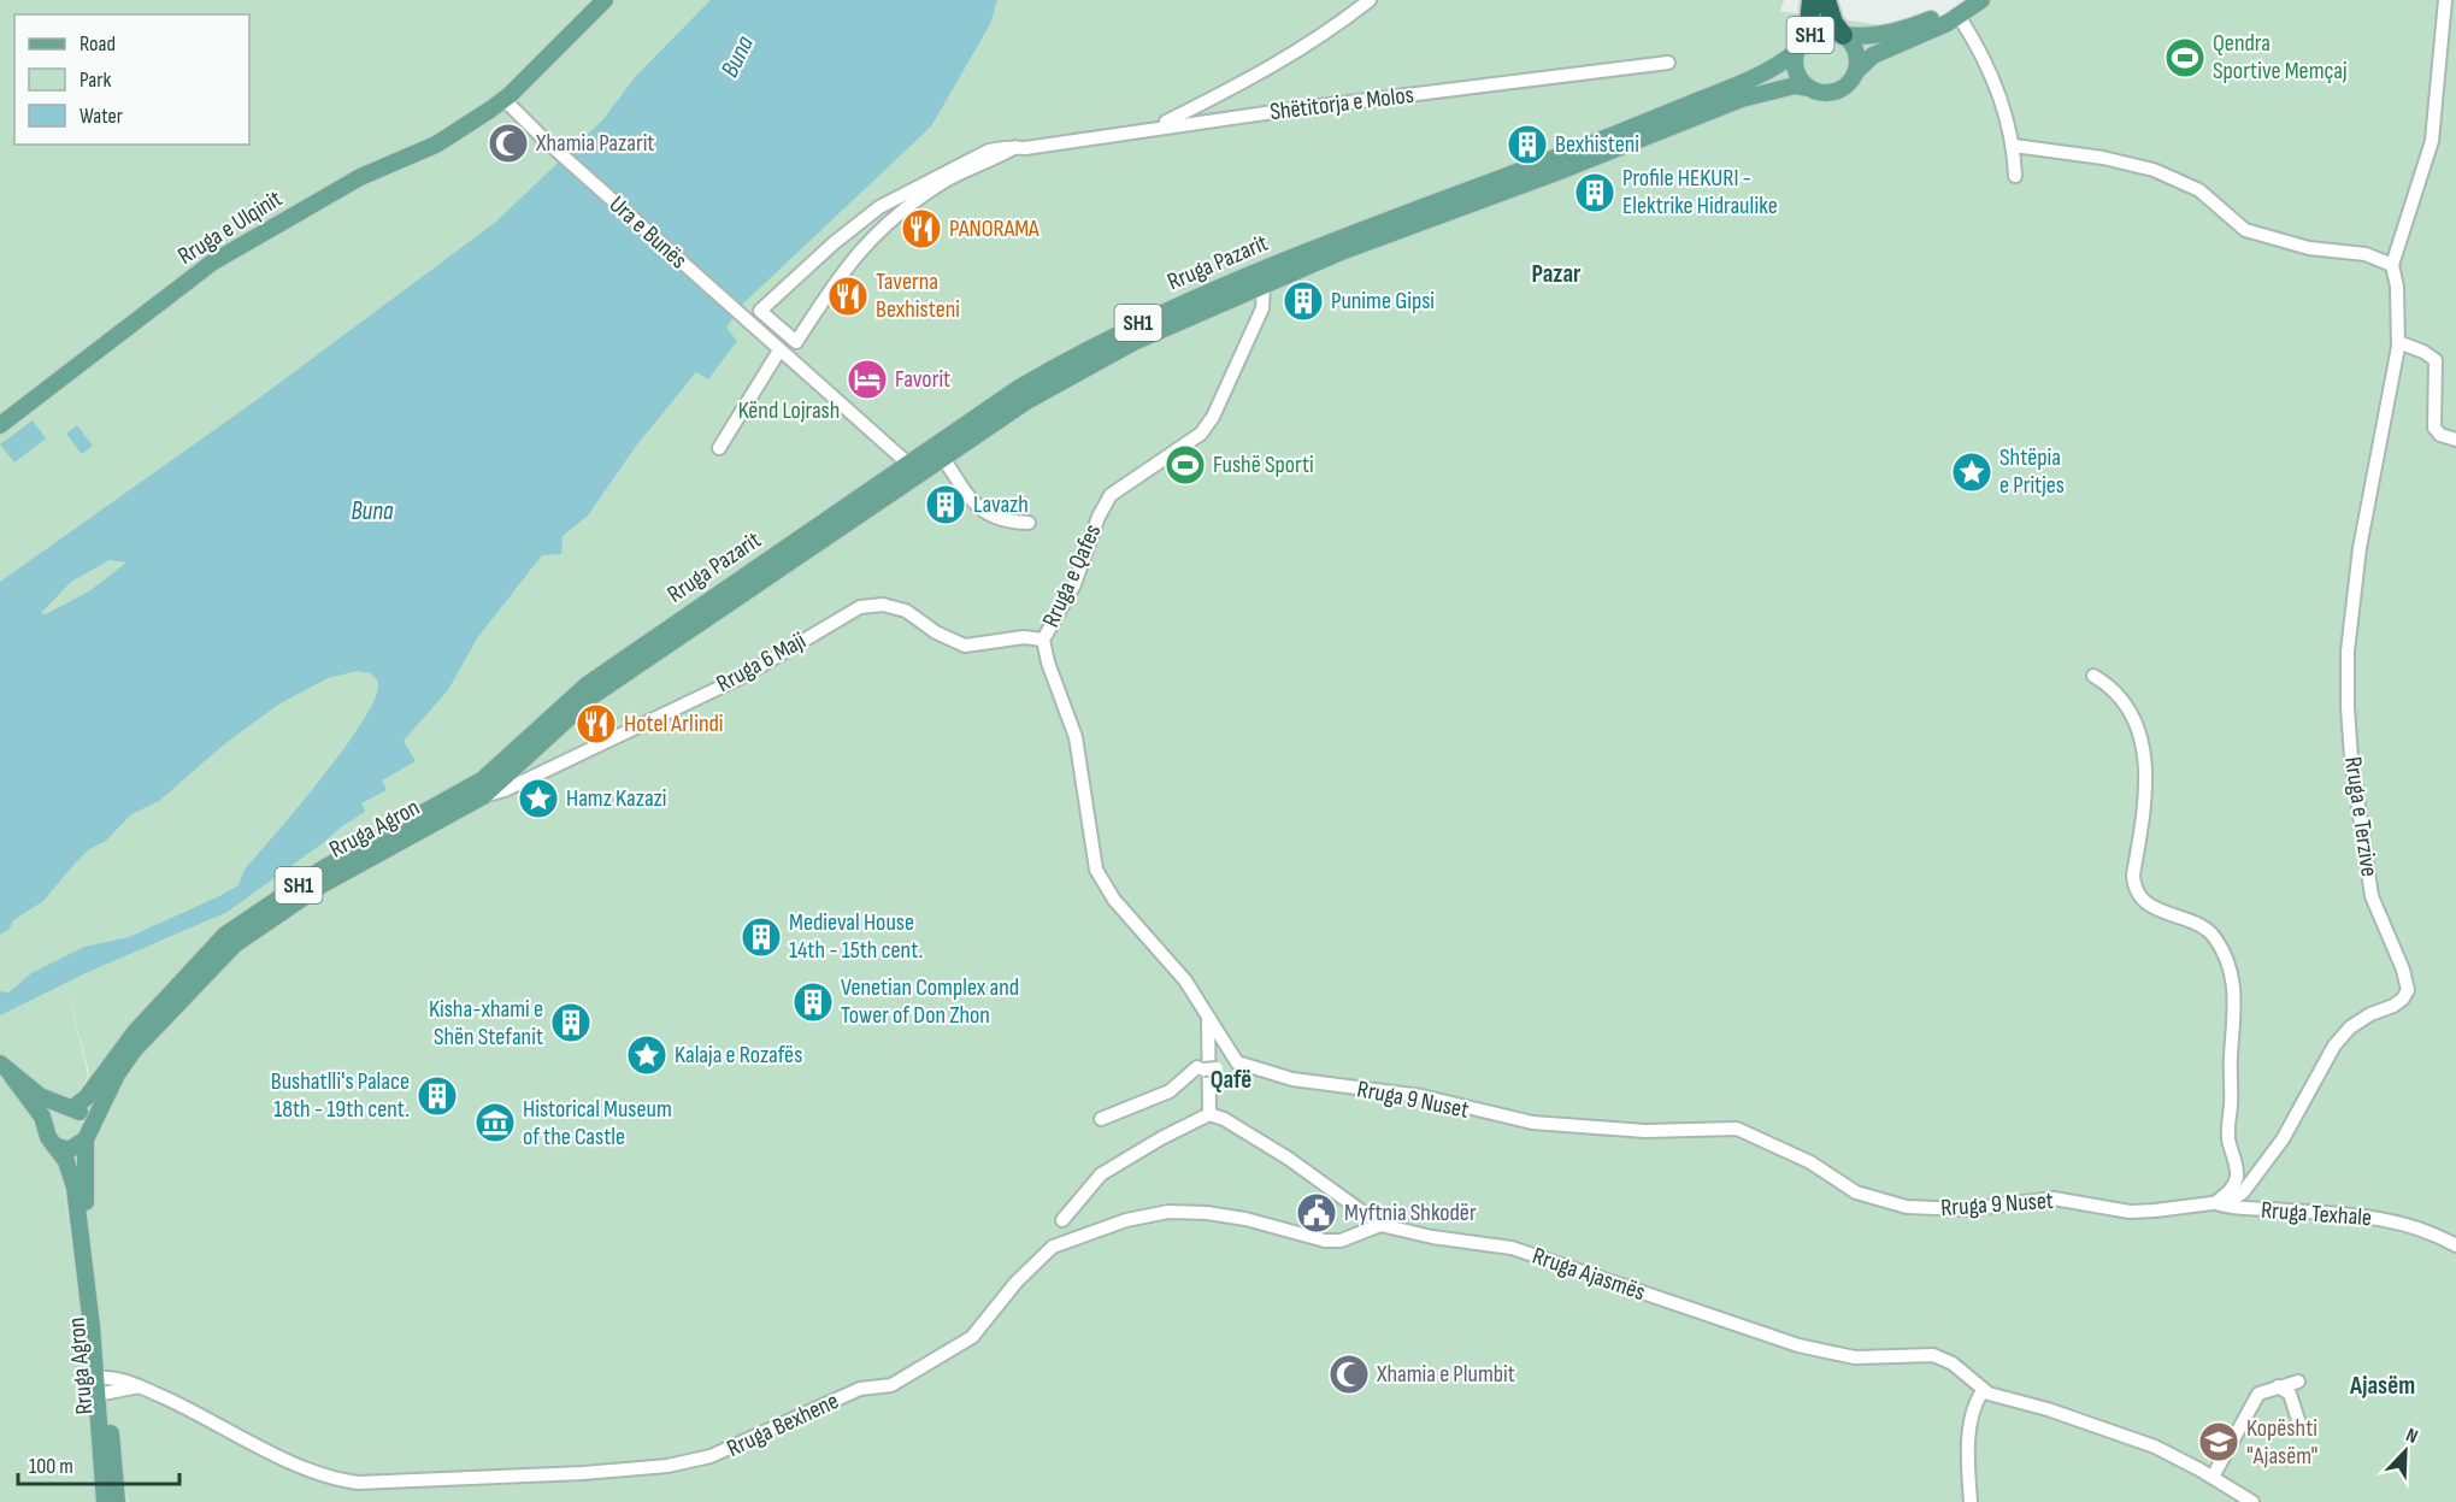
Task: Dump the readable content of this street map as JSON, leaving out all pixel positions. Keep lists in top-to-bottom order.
{
  "streets": {
    "main road": [
      "SH1",
      "Rruga e Ulqinit",
      "Rruga Pazarit",
      "Rruga Agron"
    ],
    "street": [
      "Shëtitorja e Molos",
      "Ura e Bunës",
      "Rruga e Qafes",
      "Rruga 6 Maji",
      "Rruga e Terzive",
      "Rruga 9 Nuset",
      "Rruga Texhale",
      "Rruga Ajasmës",
      "Rruga Bexhene"
    ]
  },
  "crossings": [
    ["SH1", "Rruga Pazarit"],
    ["Rruga e Ulqinit", "Ura e Bunës"],
    ["Ura e Bunës", "Rruga Pazarit"],
    ["Rruga Pazarit", "Rruga e Qafes"],
    ["Rruga Pazarit", "Rruga Agron"],
    ["Rruga e Qafes", "Rruga 6 Maji"],
    ["Rruga e Qafes", "Rruga 9 Nuset"],
    ["Rruga 6 Maji", "Rruga Agron"],
    ["Rruga e Terzive", "Rruga 9 Nuset"],
    ["Rruga e Terzive", "Rruga Texhale"],
    ["Rruga Agron", "Rruga Bexhene"],
    ["Rruga 9 Nuset", "Rruga Texhale"],
    ["Rruga Ajasmës", "Rruga Bexhene"]
  ],
  "districts": ["Pazar", "Qafë", "Ajasëm"],
  "water": ["Buna"],
  "parks": ["Kënd Lojrash"],
  "places": {
    "sports": ["Qendra Sportive Memçaj", "Fushë Sporti"],
    "mosque": ["Xhamia Pazarit", "Xhamia e Plumbit"],
    "building": [
      "Bexhisteni",
      "Profile HEKURI - Elektrike Hidraulike",
      "Punime Gipsi",
      "Lavazh",
      "Medieval House 14th - 15th cent.",
      "Venetian Complex and Tower of Don Zhon",
      "Kisha-xhami e Shën Stefanit",
      "Bushatlli's Palace 18th - 19th cent."
    ],
    "restaurant": ["PANORAMA", "Taverna Bexhisteni", "Hotel Arlindi"],
    "hotel": ["Favorit"],
    "place": ["Shtëpia e Pritjes", "Hamz Kazazi", "Kalaja e Rozafës"],
    "museum": ["Historical Museum of the Castle"],
    "public building": ["Myftnia Shkodër"],
    "school or university": ["Kopështi \"Ajasëm\""]
  },
  "legend": ["Road", "Park", "Water"],
  "scale_bar": "100 m",
  "north": "top right"
}
